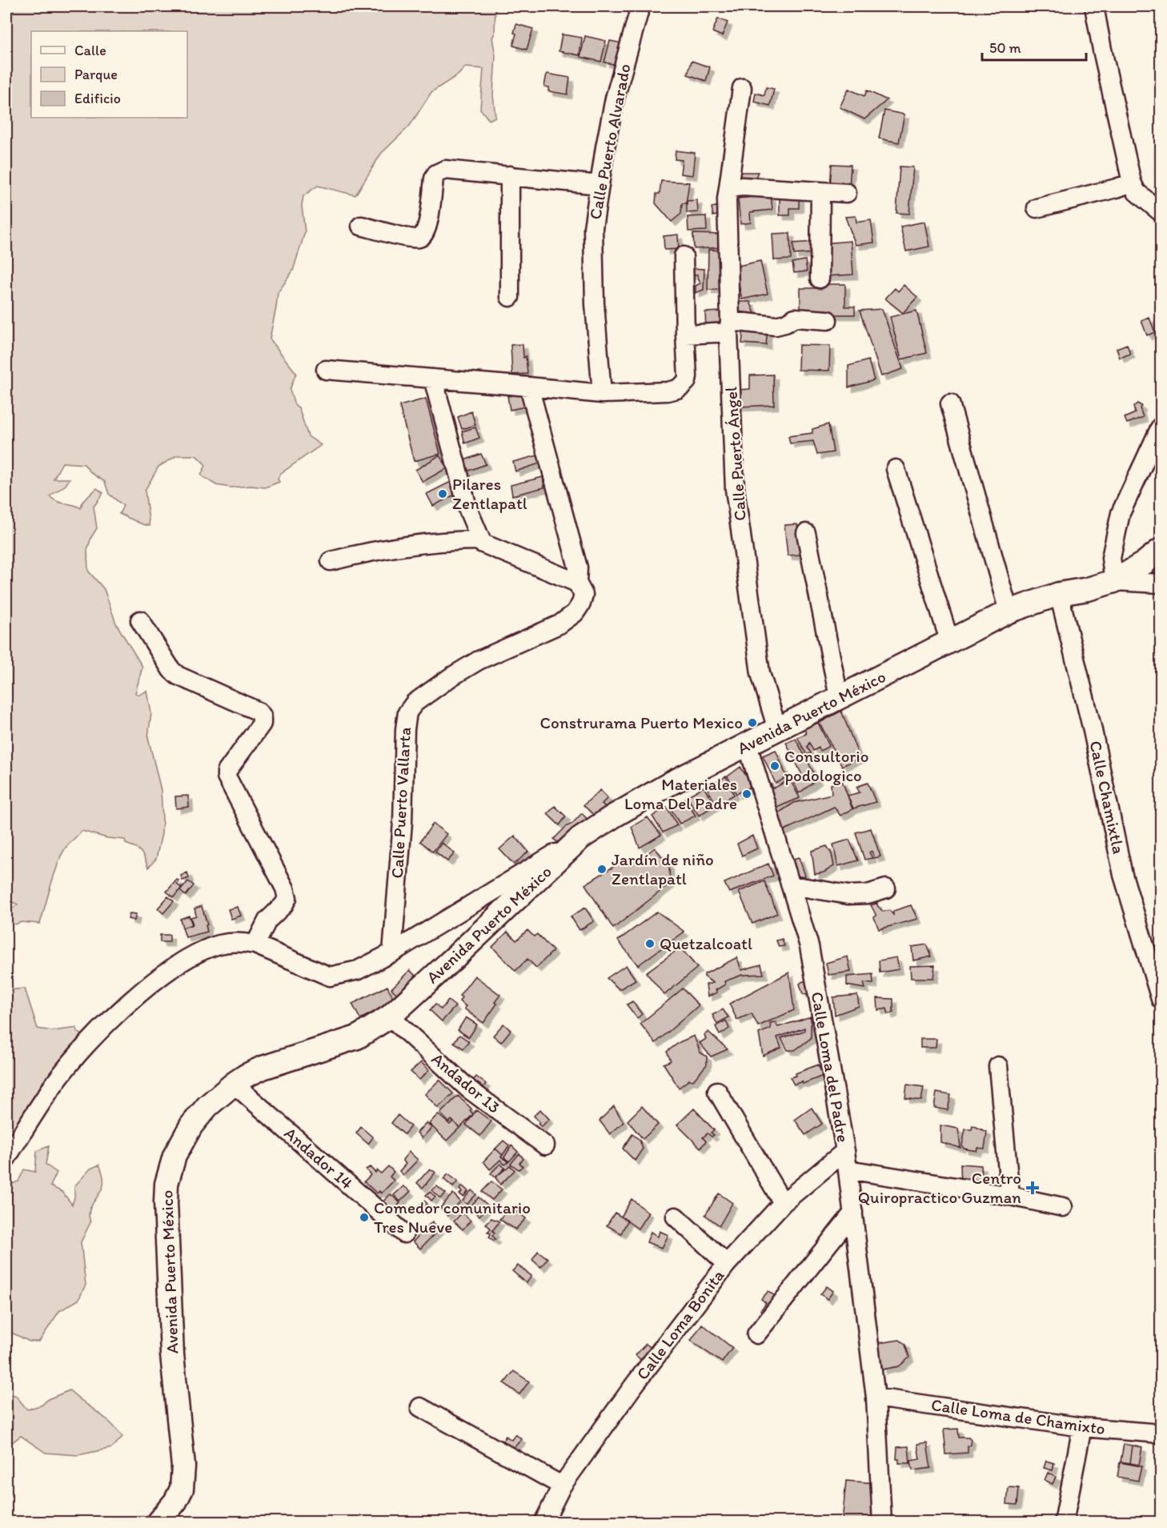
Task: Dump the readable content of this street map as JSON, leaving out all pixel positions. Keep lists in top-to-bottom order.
{
  "streets": {
    "main road": ["Avenida Puerto México"],
    "street": [
      "Calle Puerto Alvarado",
      "Calle Puerto Ángel",
      "Calle Chamixtla",
      "Calle Puerto Vallarta",
      "Calle Loma del Padre",
      "Andador 13",
      "Andador 14",
      "Calle Loma Bonita",
      "Calle Loma de Chamixto"
    ]
  },
  "crossings": [
    ["Calle Puerto Ángel", "Avenida Puerto México"],
    ["Avenida Puerto México", "Calle Chamixtla"],
    ["Avenida Puerto México", "Calle Loma del Padre"],
    ["Avenida Puerto México", "Andador 13"],
    ["Avenida Puerto México", "Andador 14"],
    ["Calle Loma del Padre", "Calle Loma Bonita"],
    ["Calle Loma del Padre", "Calle Loma de Chamixto"]
  ],
  "places": {
    "other": [
      "Pilares Zentlapatl",
      "Construrama Puerto Mexico",
      "Consultorio podologico",
      "Materiales Loma Del Padre",
      "Jardín de niño Zentlapatl",
      "Quetzalcoatl",
      "Comedor comunitario Tres Nueve"
    ],
    "health": ["Centro Quiropractico Guzman"]
  },
  "legend": ["Calle", "Parque", "Edificio"],
  "scale_bar": "50 m"
}
